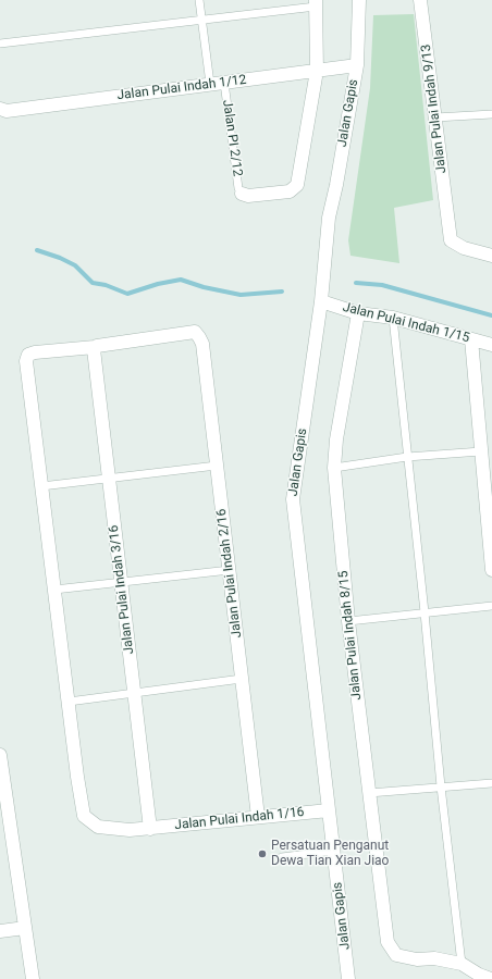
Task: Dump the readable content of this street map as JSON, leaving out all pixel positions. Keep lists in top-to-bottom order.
{
  "streets": {
    "street": [
      "Jalan Pulai Indah 1/12",
      "Jalan Pulai Indah 9/13",
      "Jalan Gapis",
      "Jalan Pulai Indah 1/15",
      "Jalan Pulai Indah 2/16",
      "Jalan Pulai Indah 3/16",
      "Jalan Pulai Indah 8/15",
      "Jalan Pulai Indah 1/16"
    ],
    "lane": ["Jalan PI 2/12"]
  },
  "crossings": [
    ["Jalan Pulai Indah 1/12", "Jalan Gapis"],
    ["Jalan Pulai Indah 1/12", "Jalan PI 2/12"],
    ["Jalan Gapis", "Jalan Pulai Indah 1/15"],
    ["Jalan Gapis", "Jalan Pulai Indah 1/16"],
    ["Jalan Pulai Indah 1/15", "Jalan Pulai Indah 8/15"],
    ["Jalan Pulai Indah 2/16", "Jalan Pulai Indah 3/16"],
    ["Jalan Pulai Indah 2/16", "Jalan Pulai Indah 1/16"],
    ["Jalan Pulai Indah 3/16", "Jalan Pulai Indah 1/16"]
  ],
  "places": ["Persatuan Penganut Dewa Tian Xian Jiao"]
}
